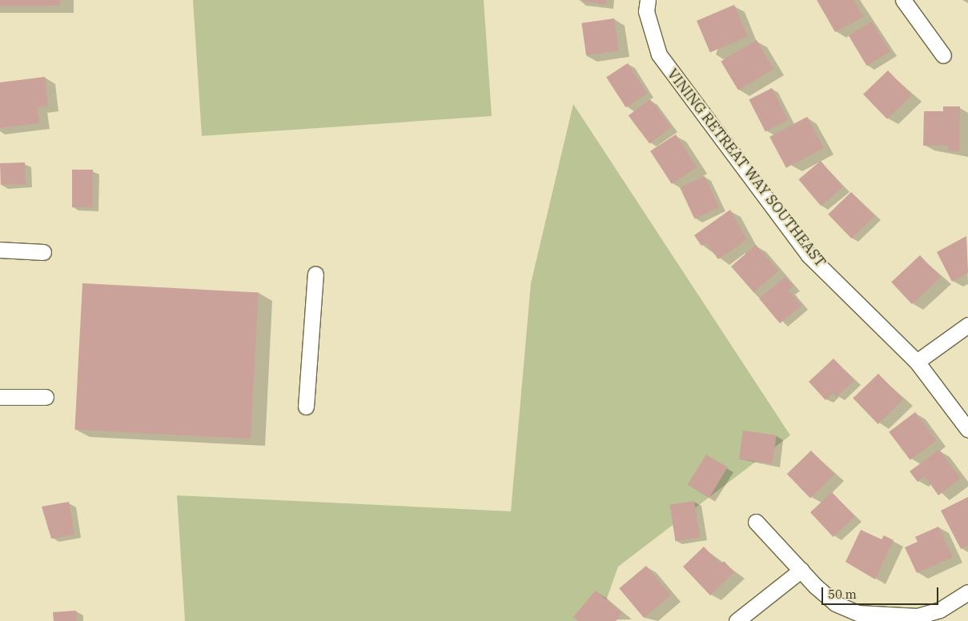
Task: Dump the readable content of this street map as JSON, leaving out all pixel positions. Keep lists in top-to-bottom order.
{
  "streets": {
    "street": ["VINING RETREAT WAY SOUTHEAST"]
  },
  "scale_bar": "50 m"
}
